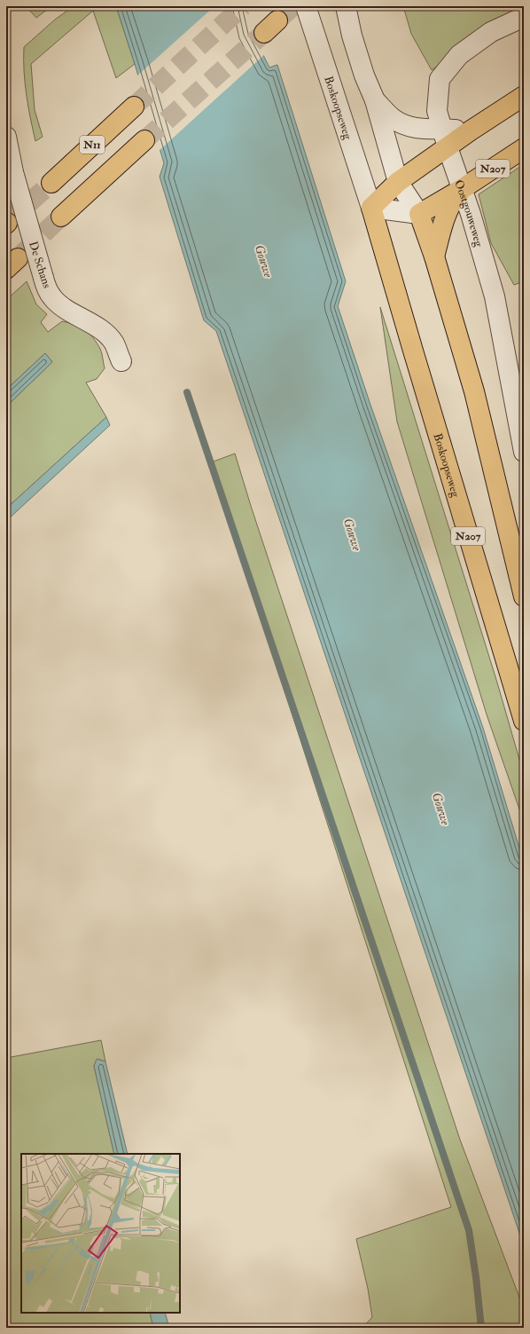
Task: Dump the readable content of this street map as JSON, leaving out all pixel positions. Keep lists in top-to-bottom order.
{
  "streets": {
    "main road": ["Boskoopseweg", "N11", "N207"],
    "street": ["Oostgouweweg", "De Schans"]
  },
  "crossings": [
    ["N207", "Oostgouweweg"]
  ],
  "water": ["Gouwe"]
}
